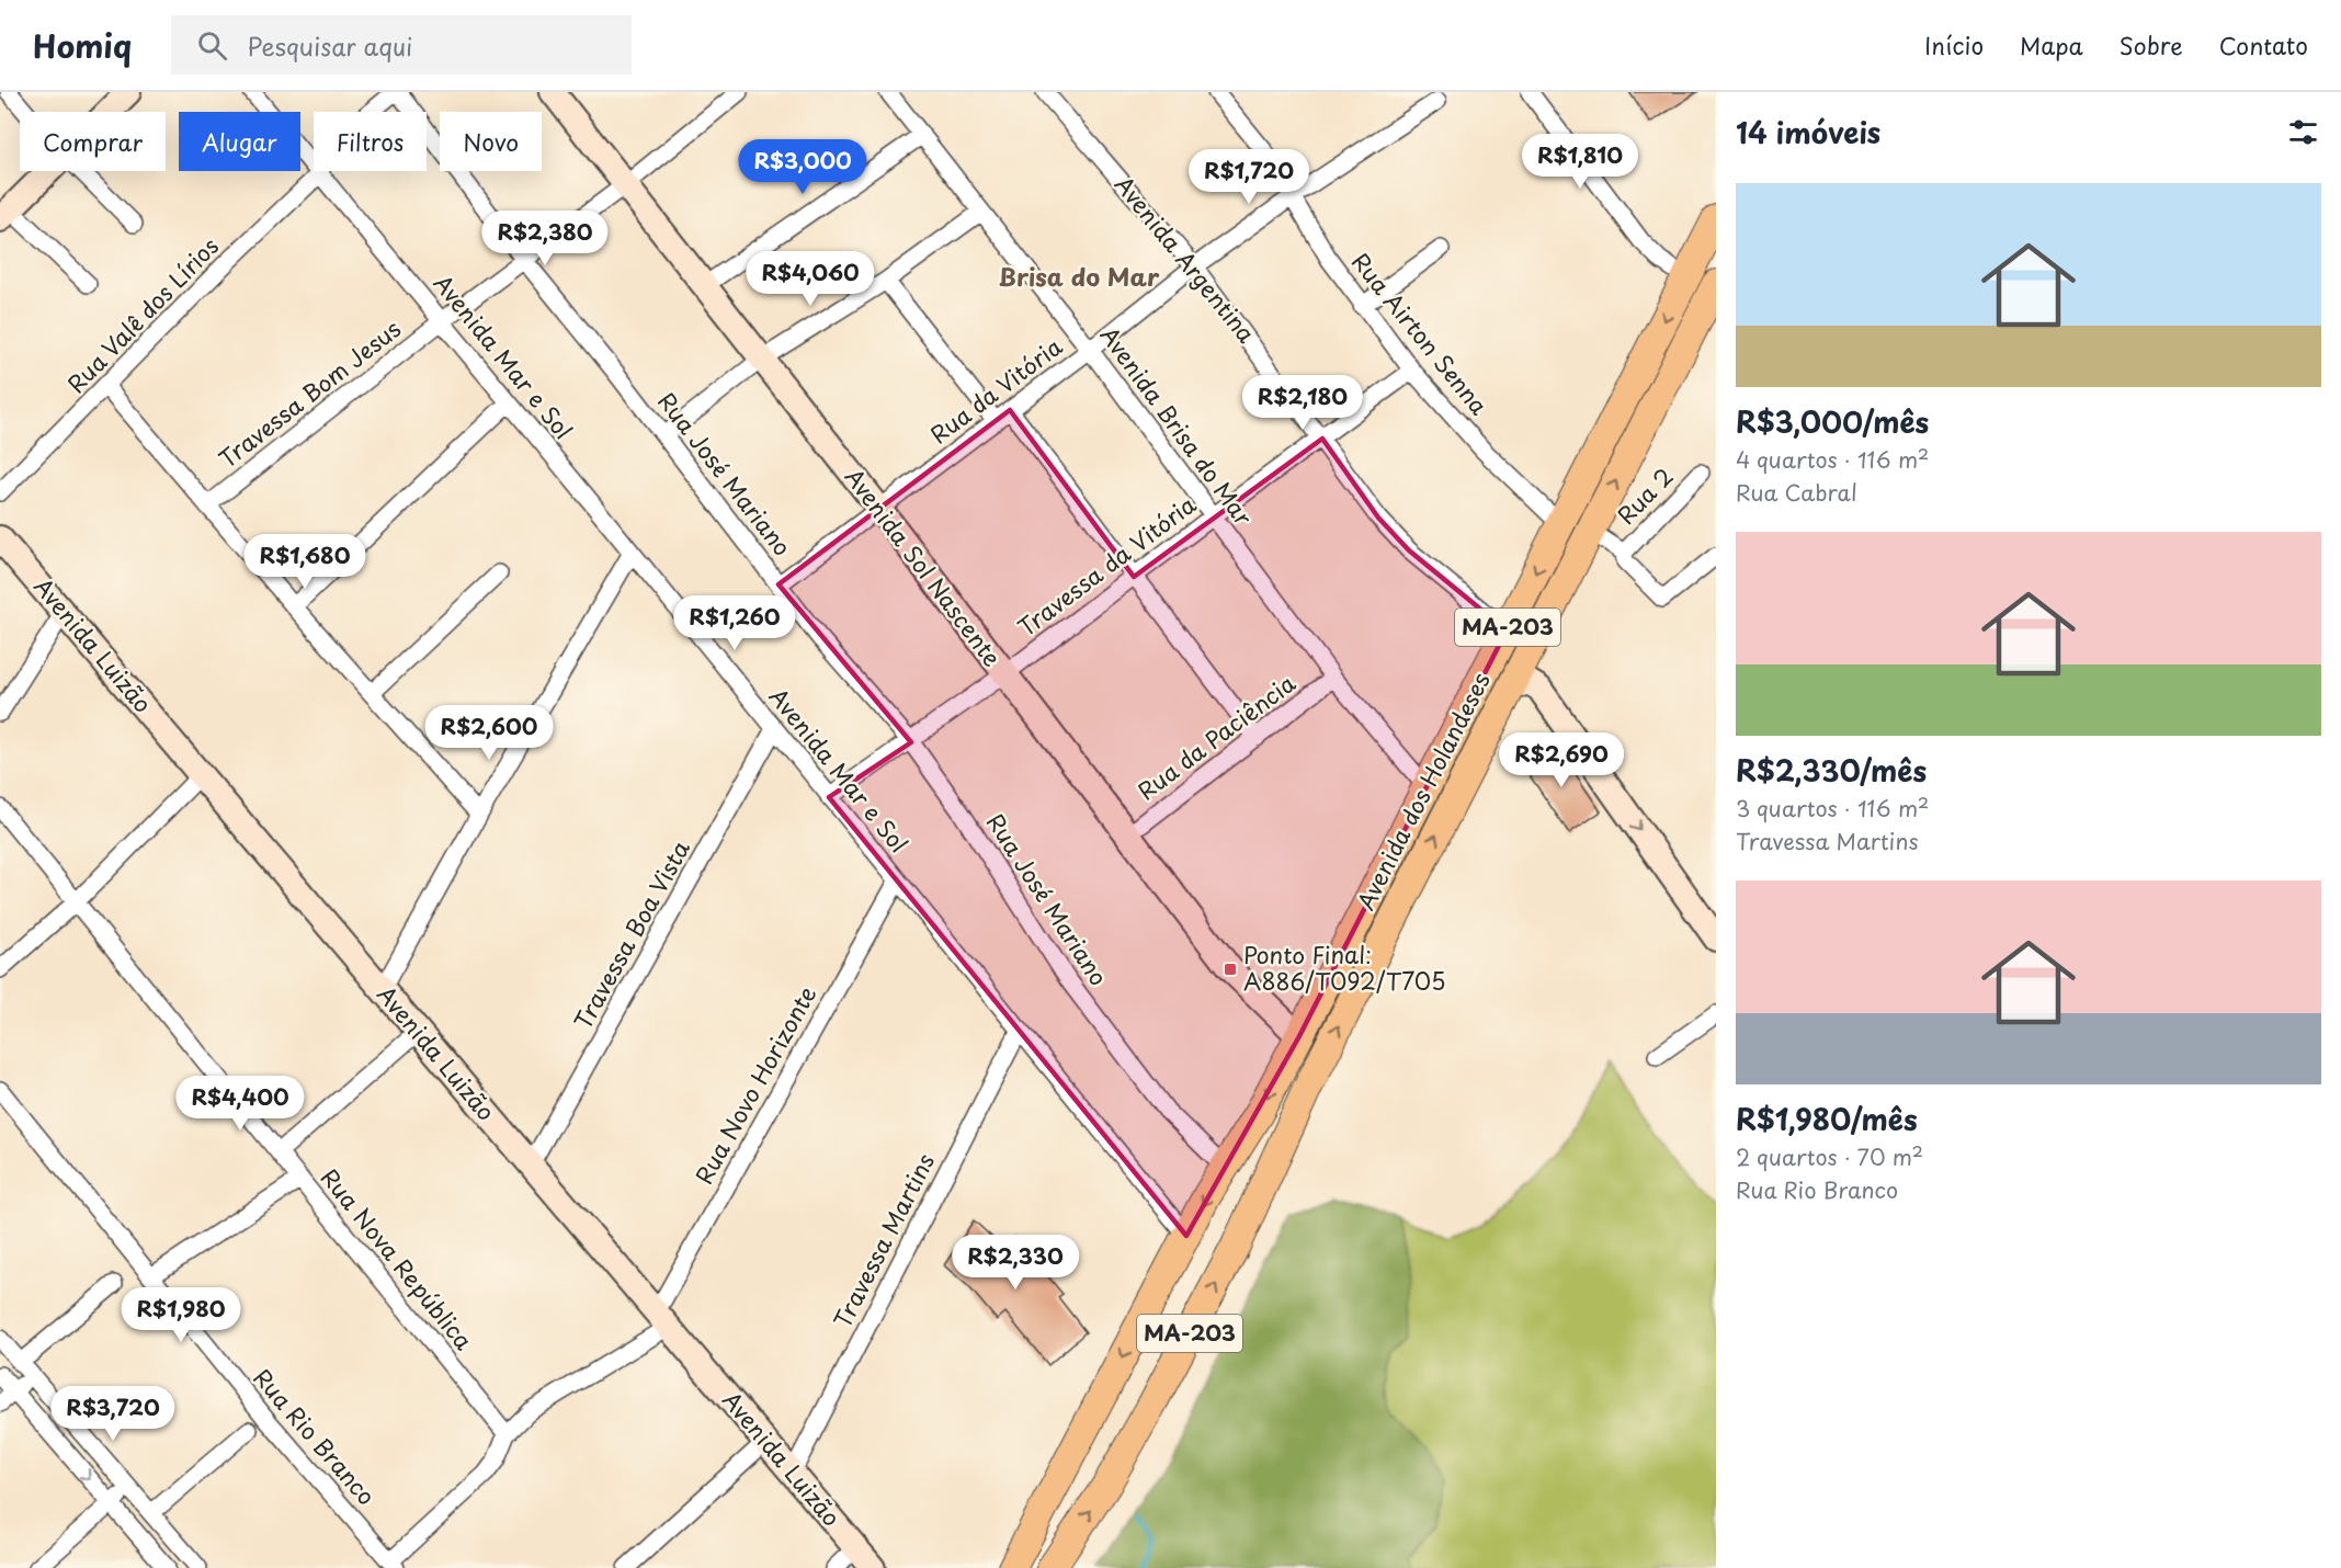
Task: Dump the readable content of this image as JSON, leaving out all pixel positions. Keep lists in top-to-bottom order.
{
  "streets": {
    "main road": ["MA-203", "Avenida dos Holandeses"],
    "street": [
      "Avenida Argentina",
      "Rua Valê dos Lírios",
      "Rua Airton Senna",
      "Avenida Mar e Sol",
      "Rua da Vitória",
      "Travessa Bom Jesus",
      "Avenida Brisa do Mar",
      "Rua José Mariano",
      "Rua 2",
      "Travessa da Vitória",
      "Avenida Sol Nascente",
      "Avenida Luizão",
      "Rua da Paciência",
      "Travessa Boa Vista",
      "Rua Novo Horizonte",
      "Travessa Martins",
      "Rua Nova República",
      "Rua Rio Branco"
    ]
  },
  "crossings": [
    ["Avenida Argentina", "Rua da Vitória"],
    ["Avenida Argentina", "Travessa da Vitória"],
    ["Avenida Argentina", "Avenida dos Holandeses"],
    ["Rua Valê dos Lírios", "Rua José Mariano"],
    ["Rua Airton Senna", "Rua da Vitória"],
    ["Rua Airton Senna", "Travessa da Vitória"],
    ["Rua Airton Senna", "Avenida dos Holandeses"],
    ["Avenida Mar e Sol", "Travessa Bom Jesus"],
    ["Avenida Mar e Sol", "Travessa da Vitória"],
    ["Avenida Mar e Sol", "Avenida dos Holandeses"],
    ["Avenida Mar e Sol", "Travessa Boa Vista"],
    ["Avenida Mar e Sol", "Rua Novo Horizonte"],
    ["Avenida Mar e Sol", "Travessa Martins"],
    ["Rua da Vitória", "Avenida Brisa do Mar"],
    ["Rua da Vitória", "Rua José Mariano"],
    ["Rua da Vitória", "Avenida Sol Nascente"],
    ["Travessa Bom Jesus", "Rua José Mariano"],
    ["Travessa Bom Jesus", "Avenida Sol Nascente"],
    ["Avenida Brisa do Mar", "Travessa da Vitória"],
    ["Avenida Brisa do Mar", "Rua da Paciência"],
    ["Avenida Brisa do Mar", "Avenida dos Holandeses"],
    ["Rua José Mariano", "Travessa da Vitória"],
    ["Rua José Mariano", "Avenida dos Holandeses"],
    ["Rua 2", "Avenida dos Holandeses"],
    ["Travessa da Vitória", "Avenida Sol Nascente"],
    ["Avenida Sol Nascente", "Rua da Paciência"],
    ["Avenida Sol Nascente", "Avenida dos Holandeses"],
    ["Avenida Luizão", "Travessa Boa Vista"],
    ["Avenida Luizão", "Rua Novo Horizonte"],
    ["Avenida Luizão", "Travessa Martins"],
    ["Rua Novo Horizonte", "Rua Nova República"],
    ["Rua Novo Horizonte", "Rua Rio Branco"]
  ],
  "districts": ["Brisa do Mar"],
  "places": {
    "transit": ["Ponto Final: A886/T092/T705"]
  },
  "page": {
    "header": "Homiq",
    "search": "Pesquisar aqui",
    "nav": [
      "Início",
      "Mapa",
      "Sobre",
      "Contato"
    ],
    "heading": "14 imóveis",
    "chip": [
      "Comprar",
      "Alugar",
      "Filtros",
      "Novo"
    ],
    "price": [
      "R$1,810",
      "R$3,000",
      "R$1,720",
      "R$2,380",
      "R$4,060",
      "R$2,180",
      "R$1,680",
      "R$1,260",
      "R$2,600",
      "R$2,690",
      "R$4,400",
      "R$2,330",
      "R$1,980",
      "R$3,720"
    ],
    "list": [
      {
        "name": "R$3,000/mês",
        "note": "4 quartos · 116 m² · Rua Cabral"
      },
      {
        "name": "R$2,330/mês",
        "note": "3 quartos · 116 m² · Travessa Martins"
      },
      {
        "name": "R$1,980/mês",
        "note": "2 quartos · 70 m² · Rua Rio Branco"
      }
    ]
  }
}
